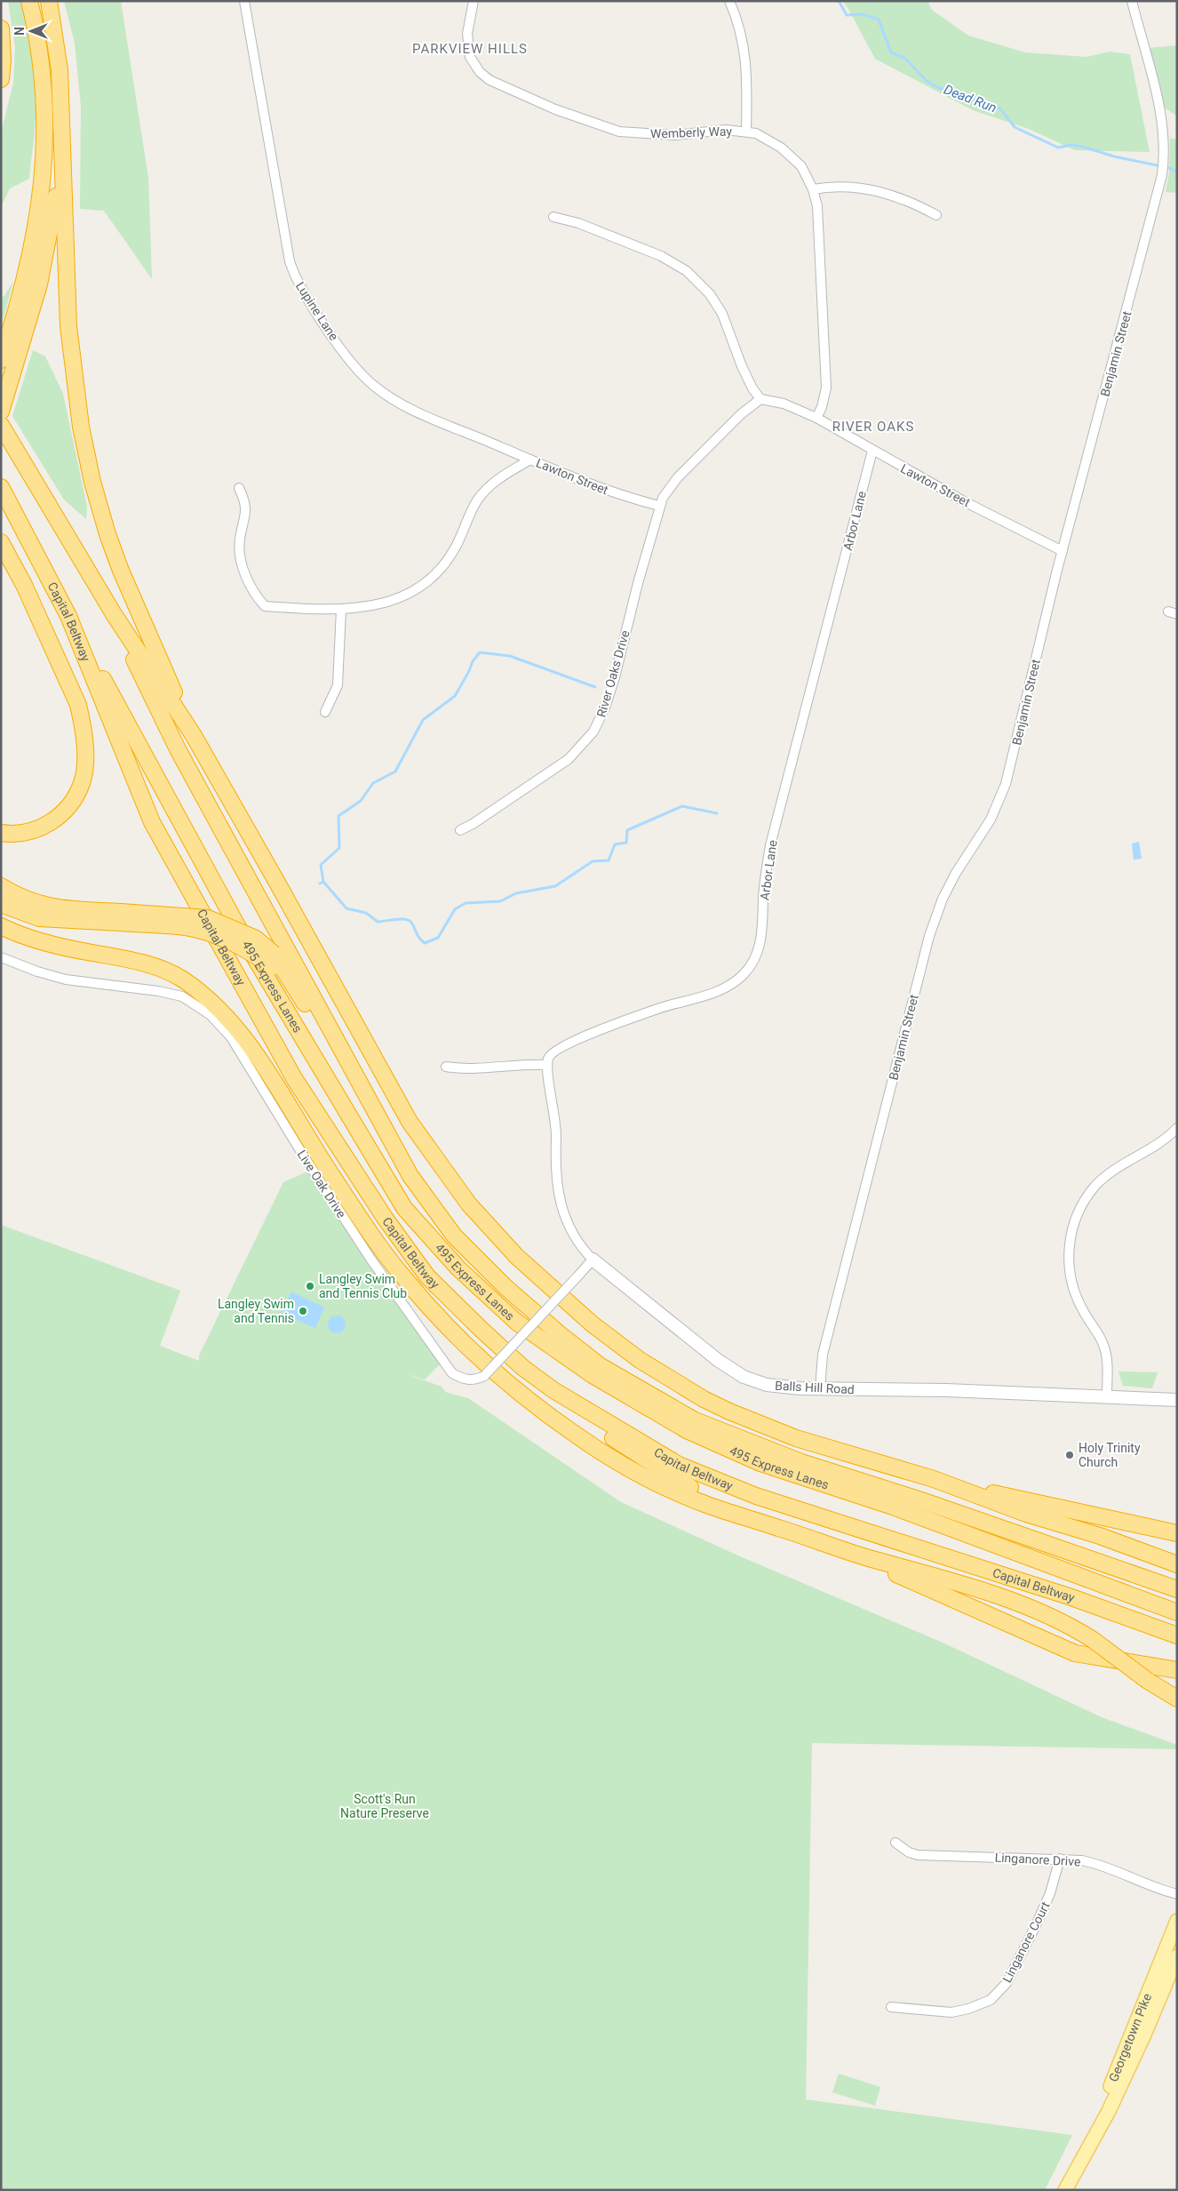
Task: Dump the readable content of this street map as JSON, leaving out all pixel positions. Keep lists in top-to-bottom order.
{
  "streets": {
    "highway": ["Capital Beltway", "495 Express Lanes"],
    "main road": ["Georgetown Pike"],
    "street": [
      "Wemberly Way",
      "Lupine Lane",
      "Benjamin Street",
      "Lawton Street",
      "Arbor Lane",
      "River Oaks Drive",
      "Live Oak Drive",
      "Balls Hill Road",
      "Linganore Drive",
      "Linganore Court"
    ]
  },
  "crossings": [
    ["Wemberly Way", "Lawton Street"],
    ["Lupine Lane", "Lawton Street"],
    ["Benjamin Street", "Lawton Street"],
    ["Benjamin Street", "Balls Hill Road"],
    ["Lawton Street", "Arbor Lane"],
    ["Lawton Street", "River Oaks Drive"],
    ["Arbor Lane", "Balls Hill Road"],
    ["Capital Beltway", "495 Express Lanes"],
    ["Live Oak Drive", "Balls Hill Road"],
    ["Linganore Drive", "Linganore Court"]
  ],
  "districts": ["PARKVIEW HILLS", "RIVER OAKS"],
  "water": ["Dead Run"],
  "parks": ["Scott's Run Nature Preserve"],
  "places": ["Langley Swim and Tennis Club", "Langley Swim and Tennis", "Holy Trinity Church"],
  "north": "left"
}
